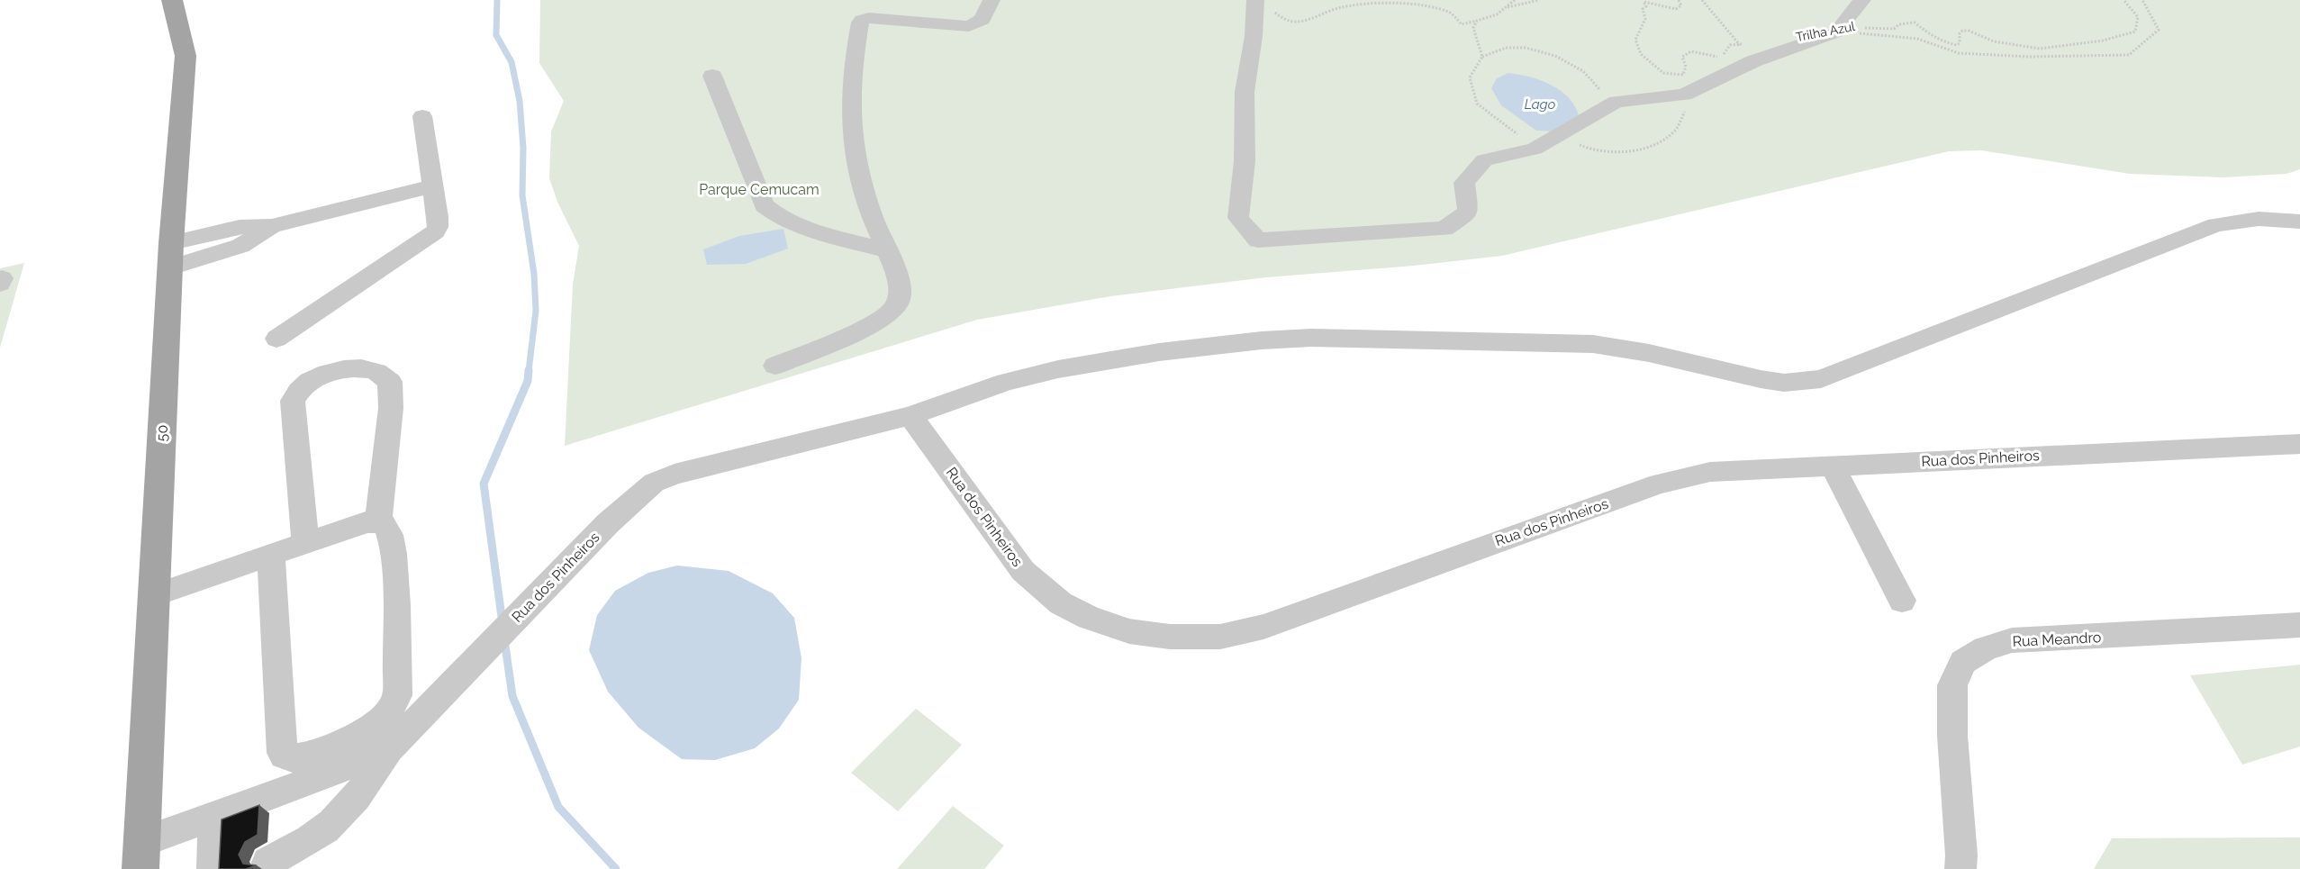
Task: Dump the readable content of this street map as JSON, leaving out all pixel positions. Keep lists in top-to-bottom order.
{
  "streets": {
    "main road": ["50"],
    "street": ["Rua dos Pinheiros", "Rua Meandro"],
    "path": ["Trilha Azul"]
  },
  "crossings": [
    ["50", "Rua dos Pinheiros"]
  ],
  "water": ["Lago"],
  "parks": ["Parque Cemucam"]
}
